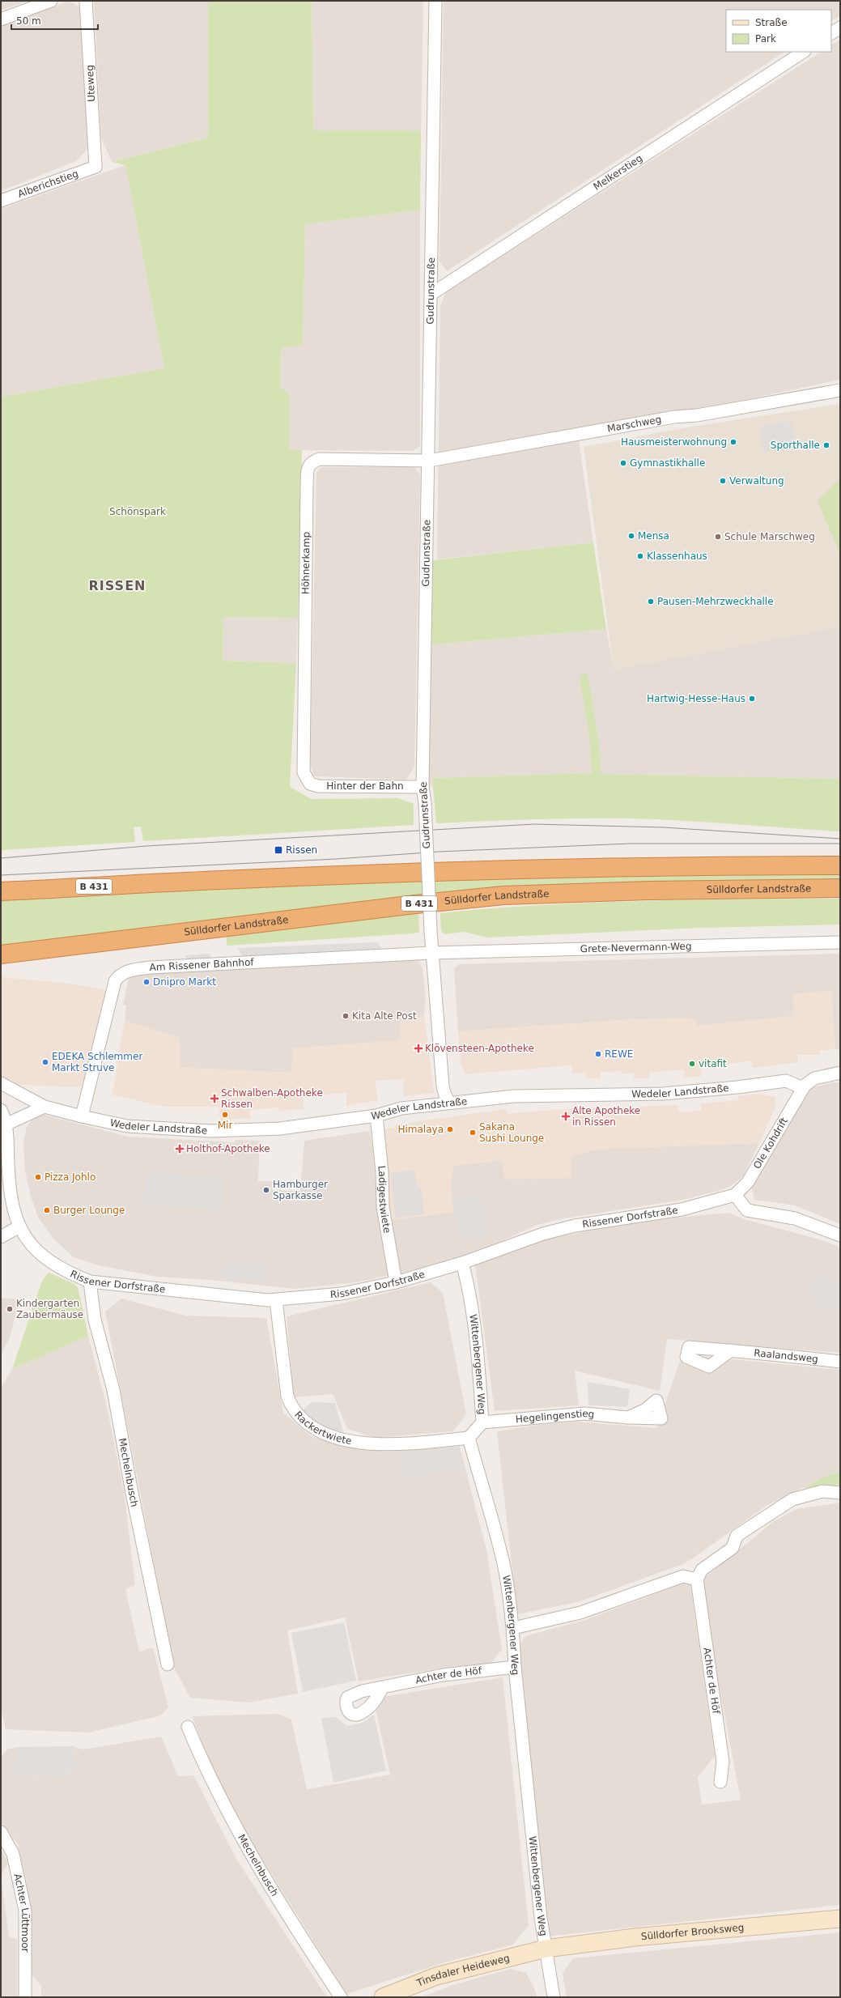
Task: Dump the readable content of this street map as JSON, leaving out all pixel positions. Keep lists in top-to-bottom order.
{
  "streets": {
    "highway": ["B 431", "Sülldorfer Landstraße"],
    "street": [
      "Uteweg",
      "Melkerstieg",
      "Alberichstieg",
      "Gudrunstraße",
      "Marschweg",
      "Höhnerkamp",
      "Hinter der Bahn",
      "Grete-Nevermann-Weg",
      "Am Rissener Bahnhof",
      "Wedeler Landstraße",
      "Ole Kohdrift",
      "Ladigestwiete",
      "Rissener Dorfstraße",
      "Raalandsweg",
      "Wittenbergener Weg",
      "Hegelingenstieg",
      "Rackertwiete",
      "Mechelnbusch",
      "Achter de Höf",
      "Achter Lüttmoor",
      "Sülldorfer Brooksweg",
      "Tinsdaler Heideweg"
    ]
  },
  "crossings": [
    ["Uteweg", "Alberichstieg"],
    ["Melkerstieg", "Gudrunstraße"],
    ["Gudrunstraße", "Marschweg"],
    ["Gudrunstraße", "Höhnerkamp"],
    ["Gudrunstraße", "Hinter der Bahn"],
    ["Gudrunstraße", "Grete-Nevermann-Weg"],
    ["Gudrunstraße", "Am Rissener Bahnhof"],
    ["Gudrunstraße", "Wedeler Landstraße"],
    ["Marschweg", "Höhnerkamp"],
    ["Höhnerkamp", "Hinter der Bahn"],
    ["Grete-Nevermann-Weg", "Am Rissener Bahnhof"],
    ["Am Rissener Bahnhof", "Wedeler Landstraße"],
    ["Wedeler Landstraße", "Ole Kohdrift"],
    ["Wedeler Landstraße", "Ladigestwiete"],
    ["Ole Kohdrift", "Rissener Dorfstraße"],
    ["Ladigestwiete", "Rissener Dorfstraße"],
    ["Rissener Dorfstraße", "Wittenbergener Weg"],
    ["Rissener Dorfstraße", "Rackertwiete"],
    ["Rissener Dorfstraße", "Mechelnbusch"],
    ["Wittenbergener Weg", "Hegelingenstieg"],
    ["Wittenbergener Weg", "Rackertwiete"],
    ["Wittenbergener Weg", "Achter de Höf"],
    ["Wittenbergener Weg", "Sülldorfer Brooksweg"],
    ["Wittenbergener Weg", "Tinsdaler Heideweg"],
    ["Sülldorfer Brooksweg", "Tinsdaler Heideweg"]
  ],
  "districts": ["RISSEN"],
  "parks": ["Schönspark"],
  "places": {
    "other": [
      "Hausmeisterwohnung",
      "Sporthalle",
      "Gymnastikhalle",
      "Verwaltung",
      "Mensa",
      "Schule Marschweg",
      "Klassenhaus",
      "Pausen-Mehrzweckhalle",
      "Hartwig-Hesse-Haus",
      "Dnipro Markt",
      "Kita Alte Post",
      "REWE",
      "EDEKA Schlemmer Markt Struve",
      "vitafit",
      "Mir",
      "Himalaya",
      "Sakana Sushi Lounge",
      "Pizza Johlo",
      "Hamburger Sparkasse",
      "Burger Lounge",
      "Kindergarten Zaubermäuse"
    ],
    "transit": ["Rissen"],
    "health": [
      "Klövensteen-Apotheke",
      "Schwalben-Apotheke Rissen",
      "Alte Apotheke in Rissen",
      "Holthof-Apotheke"
    ]
  },
  "legend": ["Straße", "Park"],
  "scale_bar": "50 m"
}
